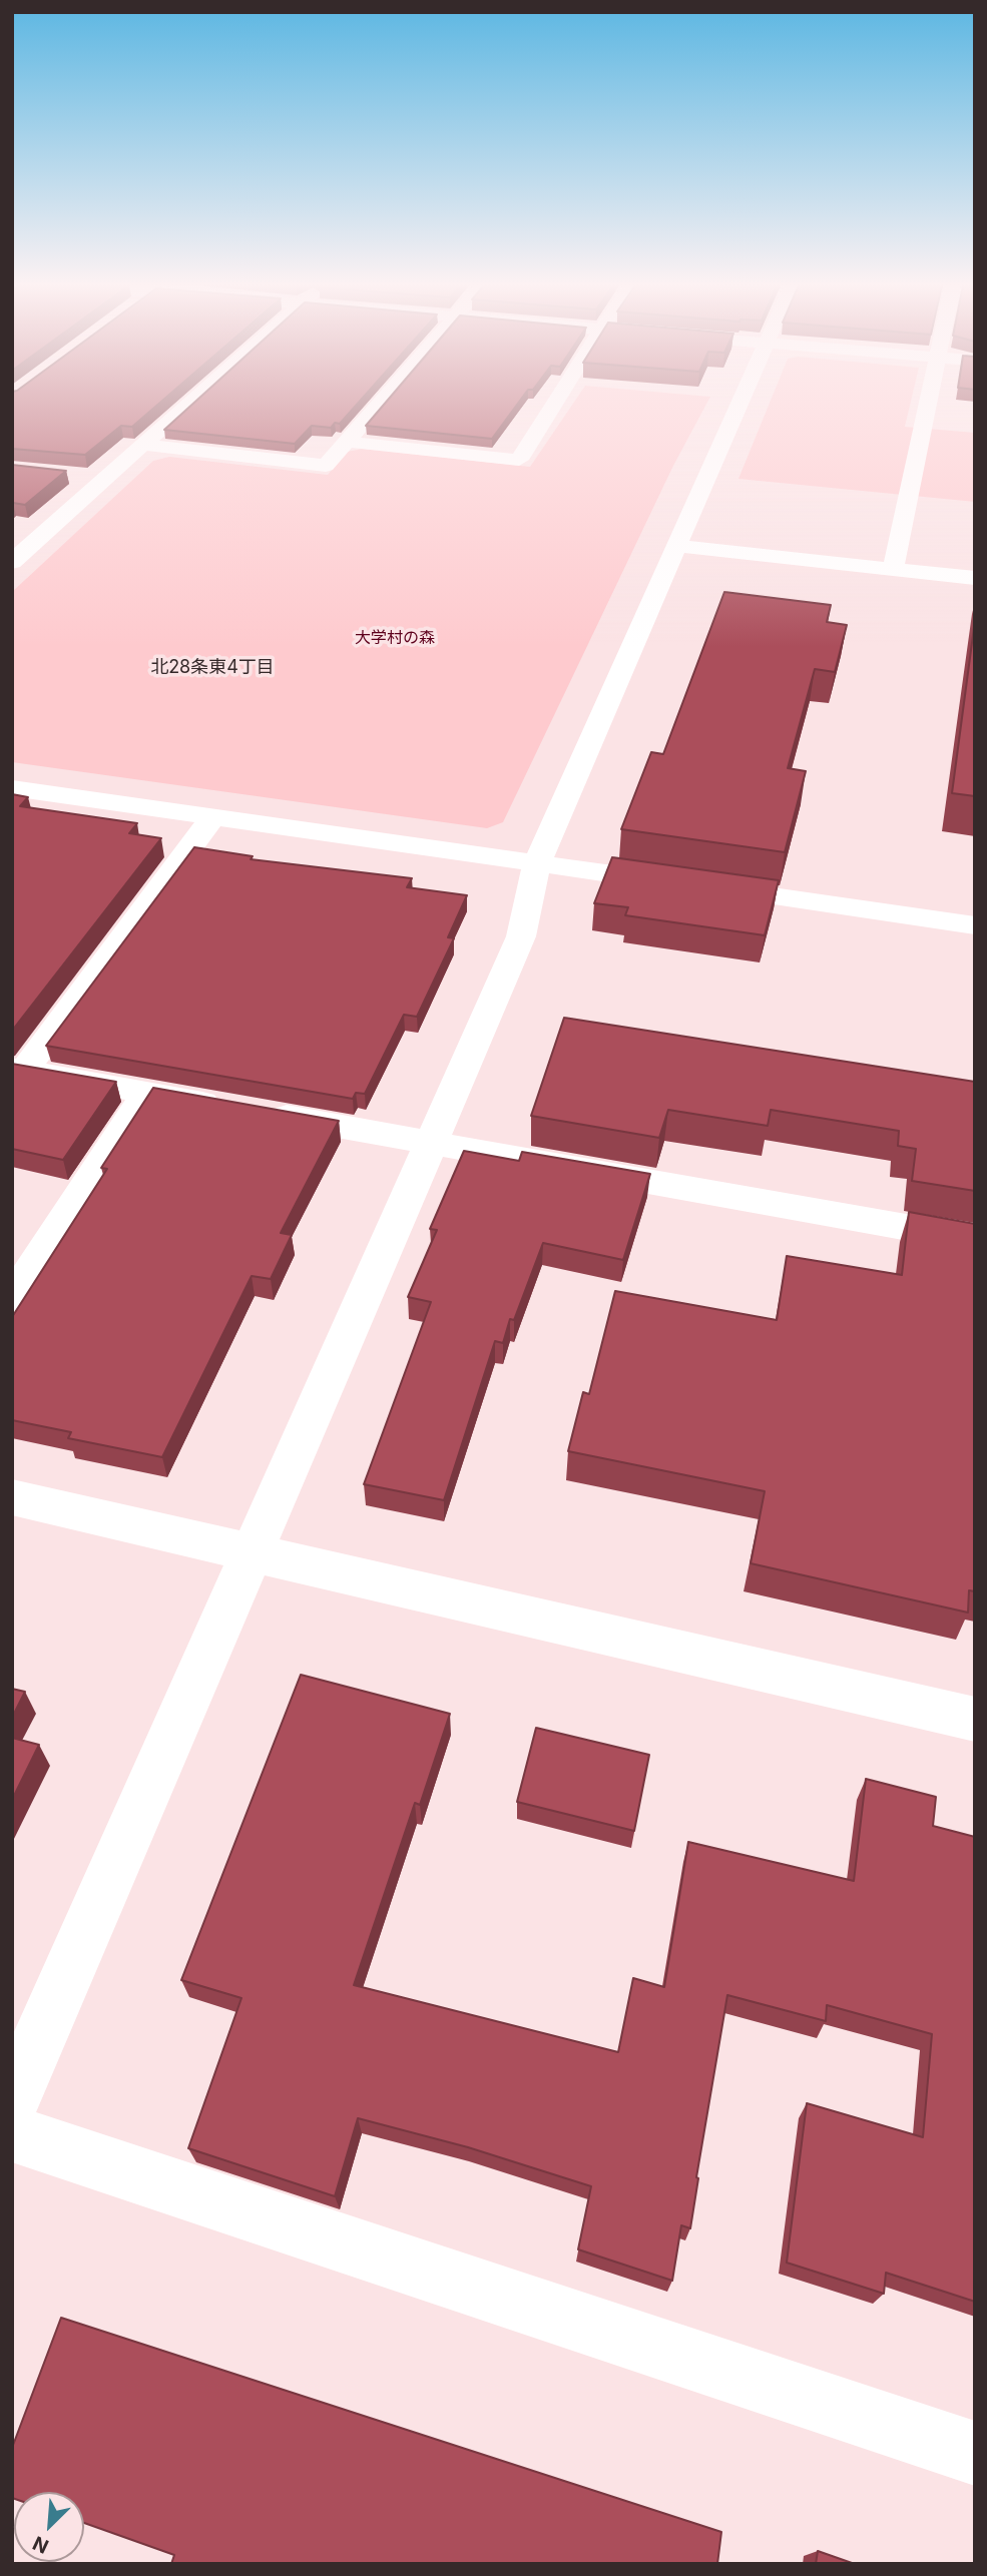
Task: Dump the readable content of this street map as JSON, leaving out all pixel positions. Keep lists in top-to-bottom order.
{
  "districts": ["北28条東4丁目"],
  "parks": ["大学村の森"],
  "north": "bottom left"
}
